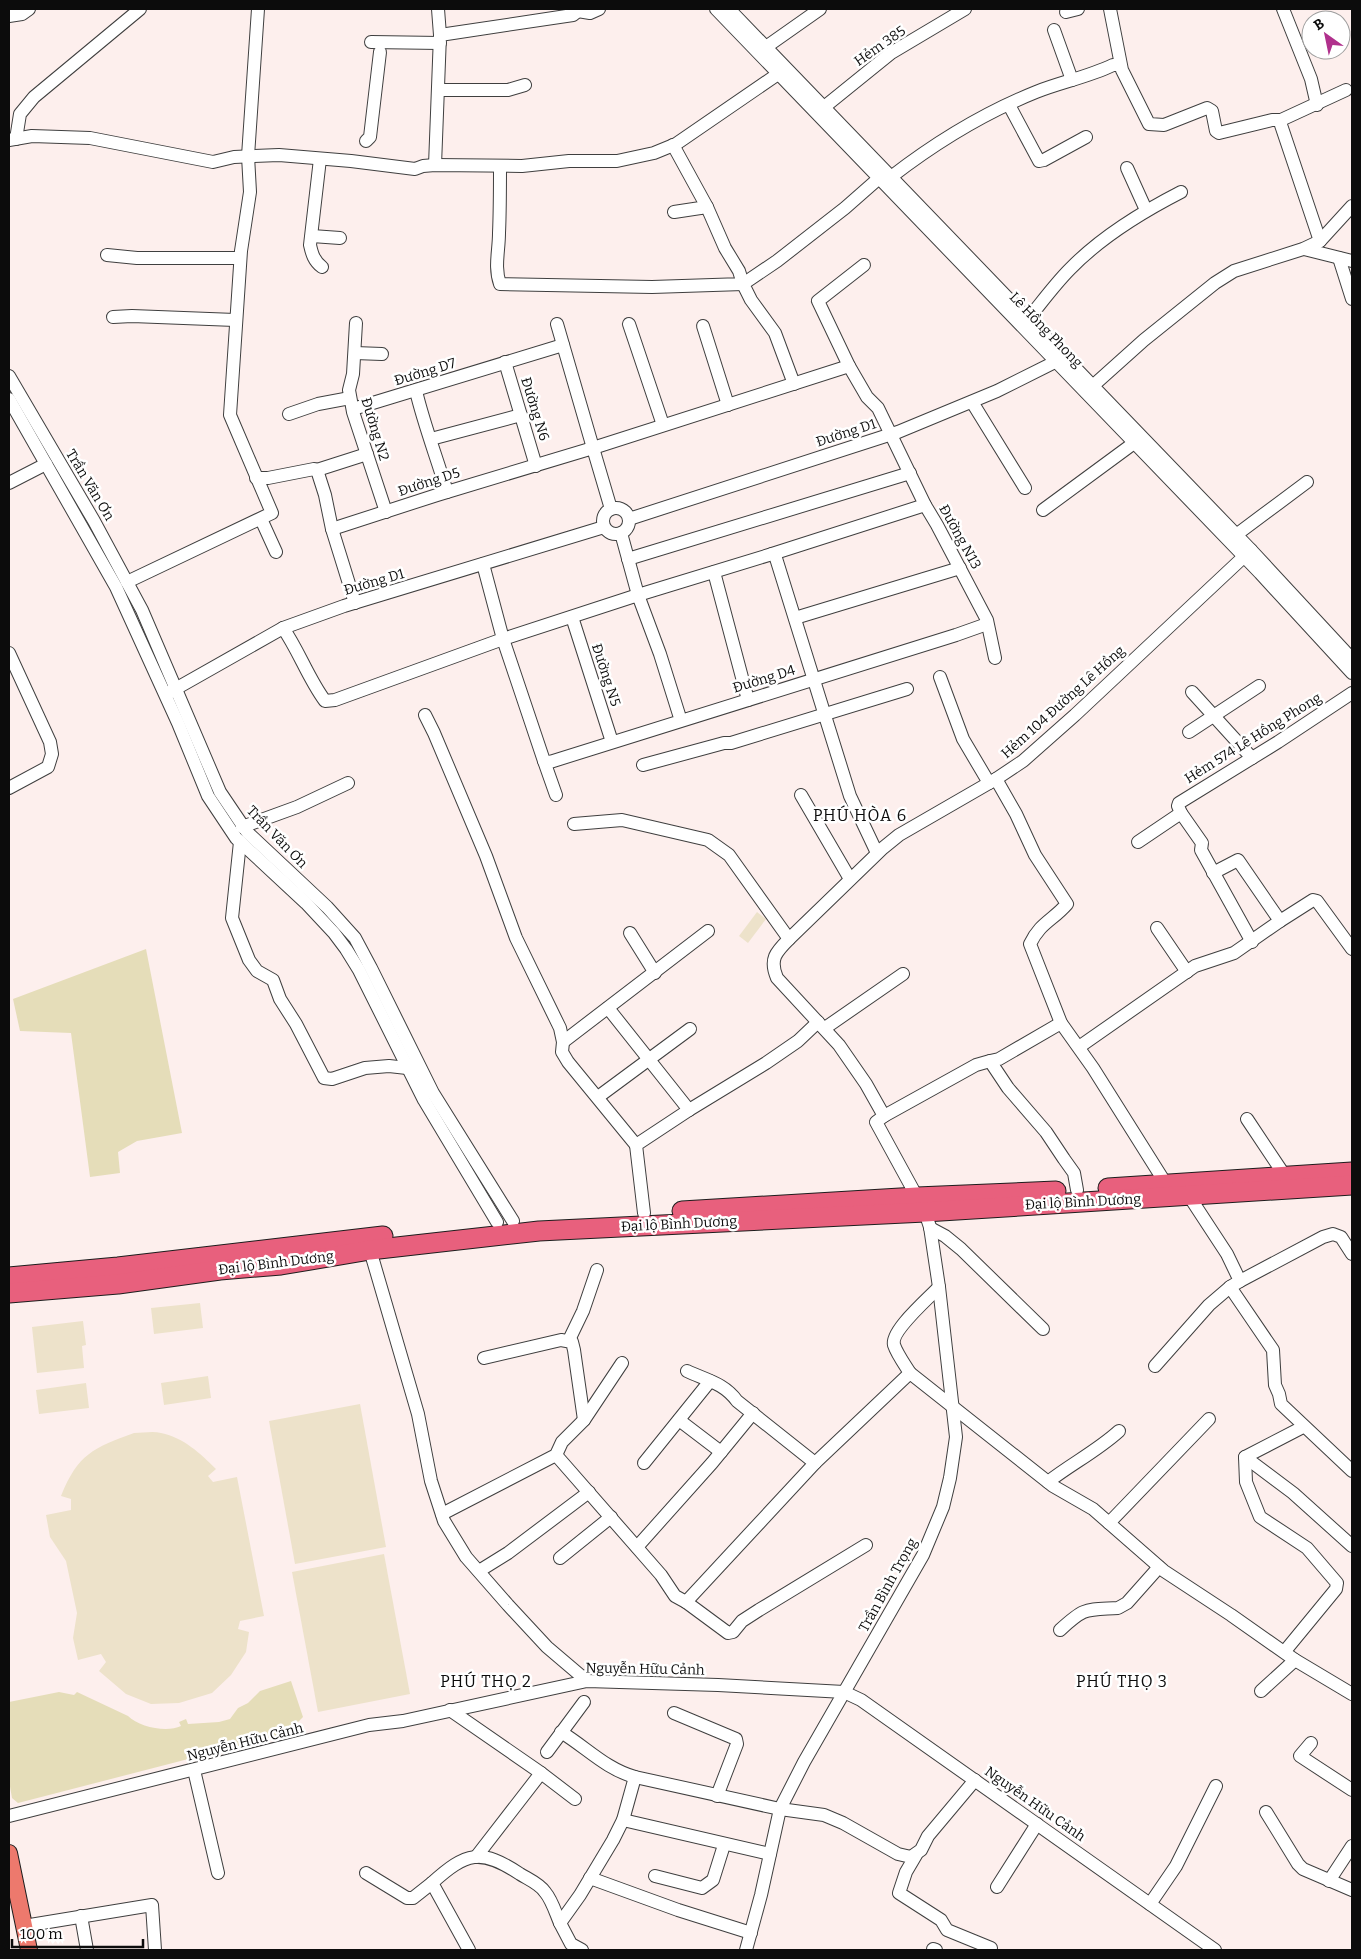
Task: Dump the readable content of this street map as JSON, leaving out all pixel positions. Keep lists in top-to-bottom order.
{
  "streets": {
    "highway": ["Đại lộ Bình Dương"],
    "street": [
      "Hẻm 385",
      "Lê Hồng Phong",
      "Đường D7",
      "Đường N6",
      "Đường N2",
      "Đường D1",
      "Đường D5",
      "Trần Văn Ơn",
      "Đường N13",
      "Đường N5",
      "Đường D4",
      "Hẻm 104 Đường Lê Hồng",
      "Hẻm 574 Lê Hồng Phong",
      "Trần Bình Trọng",
      "Nguyễn Hữu Cảnh"
    ]
  },
  "crossings": [
    ["Hẻm 385", "Lê Hồng Phong"],
    ["Lê Hồng Phong", "Đường D1"],
    ["Lê Hồng Phong", "Hẻm 104 Đường Lê Hồng"],
    ["Đường D7", "Đường N6"],
    ["Đường D7", "Đường N2"],
    ["Đường N6", "Đường D5"],
    ["Đường N2", "Đường D5"],
    ["Đường D1", "Trần Văn Ơn"],
    ["Đường D1", "Đường N13"],
    ["Đường D5", "Đường N13"],
    ["Trần Văn Ơn", "Đại lộ Bình Dương"],
    ["Đường N13", "Đường D4"],
    ["Đường N5", "Đường D4"],
    ["Đại lộ Bình Dương", "Trần Bình Trọng"],
    ["Trần Bình Trọng", "Nguyễn Hữu Cảnh"]
  ],
  "districts": ["PHÚ HÒA 6", "PHÚ THỌ 2", "PHÚ THỌ 3"],
  "scale_bar": "100 m",
  "north": "top left"
}
